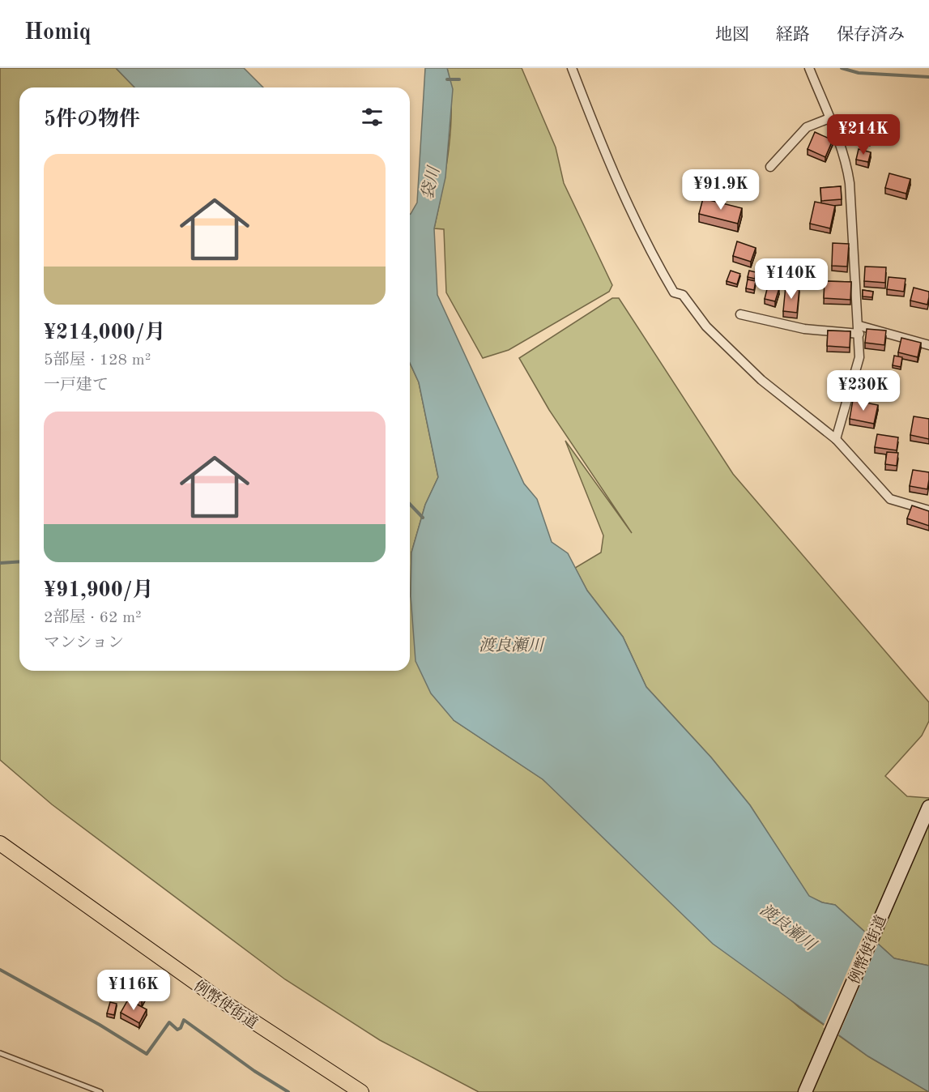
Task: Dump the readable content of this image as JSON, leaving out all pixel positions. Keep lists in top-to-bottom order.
{
  "streets": {
    "main road": ["例幣使街道"]
  },
  "water": ["袋川", "渡良瀬川"],
  "page": {
    "header": "Homiq",
    "nav": ["地図", "経路", "保存済み"],
    "heading": "5件の物件",
    "price": [
      "¥214K",
      "¥91.9K",
      "¥140K",
      "¥230K",
      "¥116K"
    ],
    "list": [
      {
        "name": "¥214,000/月",
        "note": "5部屋 · 128 m² · 一戸建て"
      },
      {
        "name": "¥91,900/月",
        "note": "2部屋 · 62 m² · マンション"
      }
    ]
  }
}
